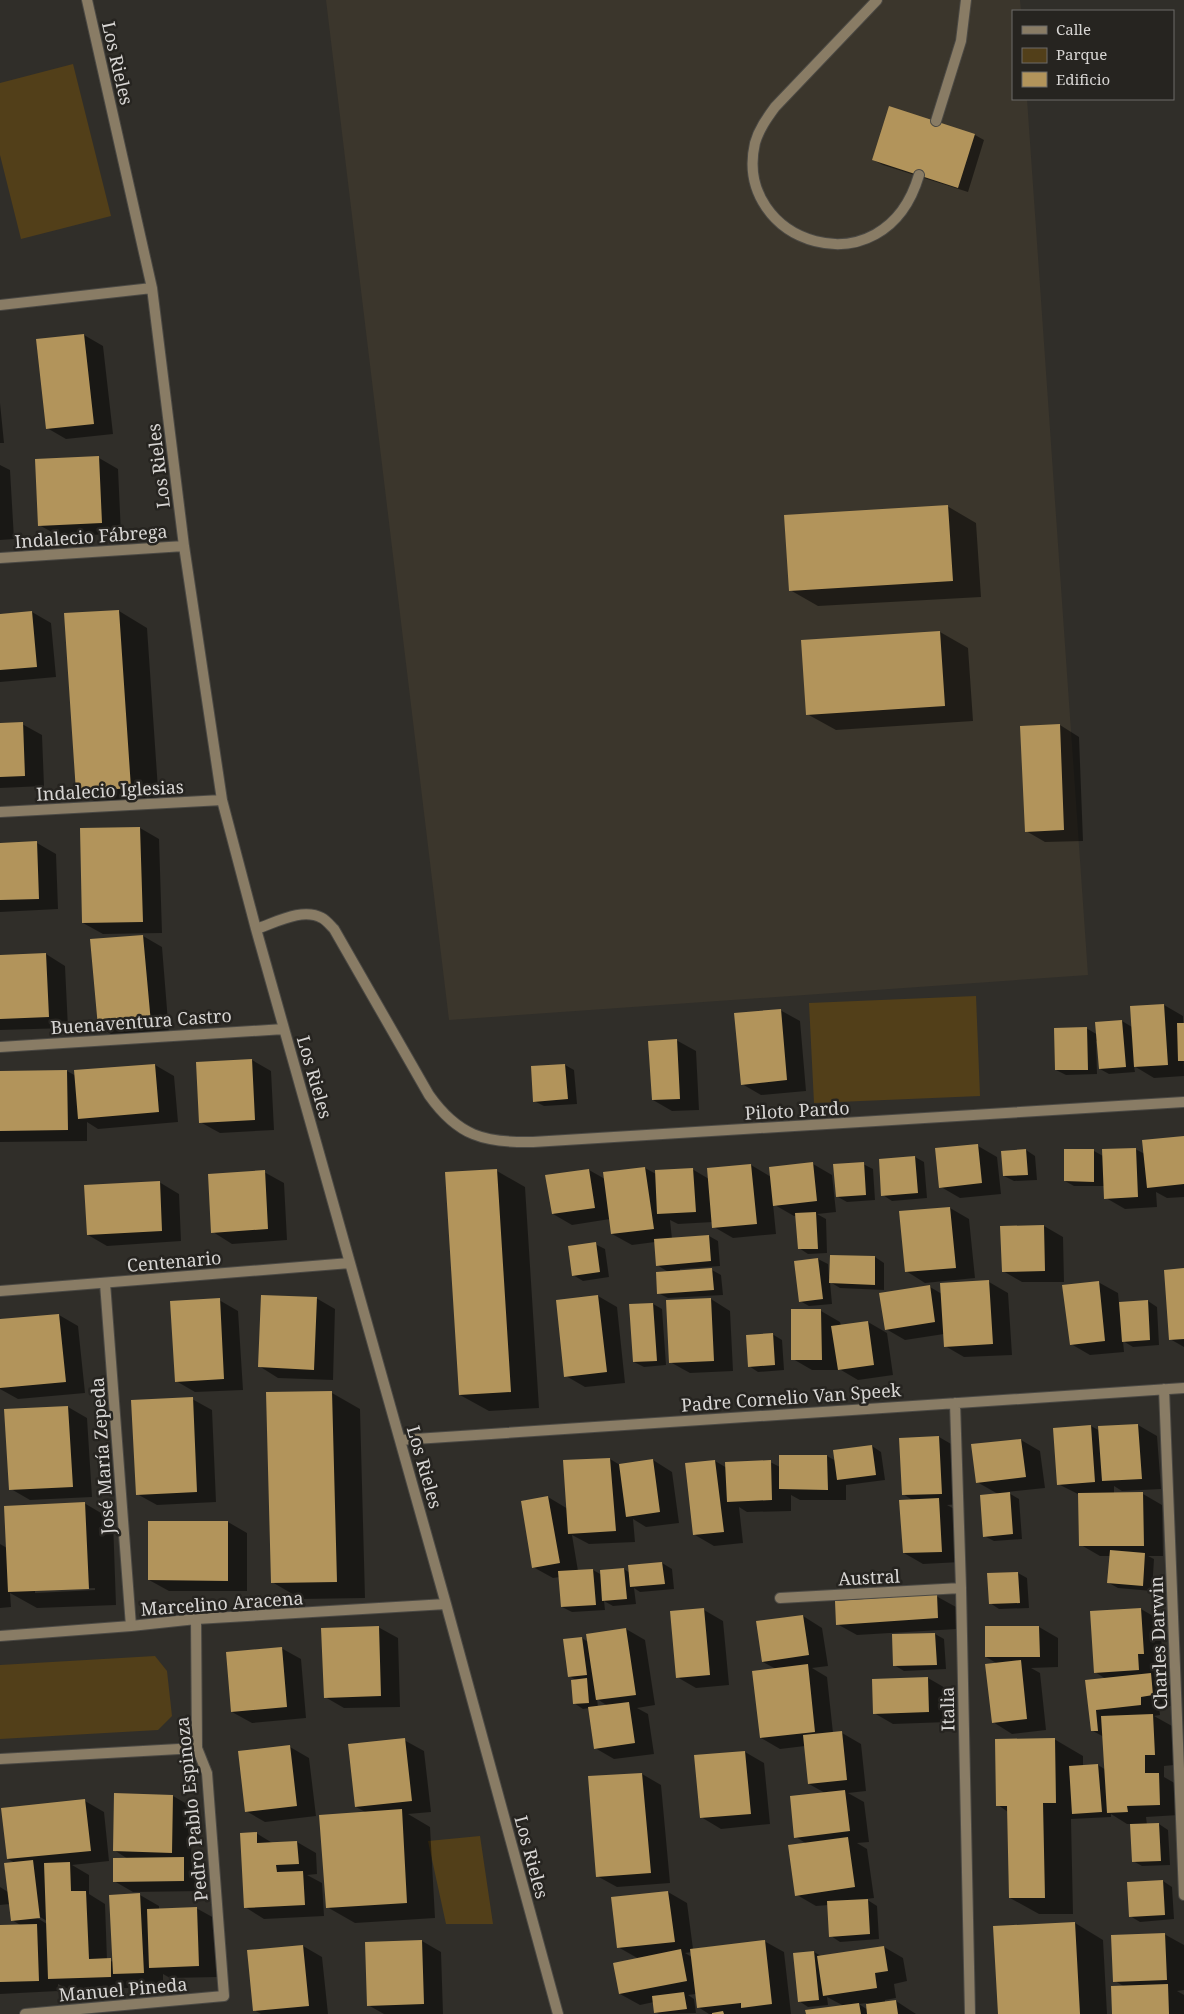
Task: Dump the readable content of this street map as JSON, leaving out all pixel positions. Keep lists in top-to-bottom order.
{
  "streets": {
    "street": [
      "Los Rieles",
      "Indalecio Fábrega",
      "Indalecio Iglesias",
      "Buenaventura Castro",
      "Piloto Pardo",
      "Centenario",
      "Padre Cornelio Van Speek",
      "José María Zepeda",
      "Austral",
      "Marcelino Aracena",
      "Charles Darwin",
      "Italia",
      "Pedro Pablo Espinoza",
      "Manuel Pineda"
    ]
  },
  "crossings": [
    ["Los Rieles", "Indalecio Fábrega"],
    ["Los Rieles", "Indalecio Iglesias"],
    ["Los Rieles", "Buenaventura Castro"],
    ["Los Rieles", "Piloto Pardo"],
    ["Los Rieles", "Centenario"],
    ["Los Rieles", "Padre Cornelio Van Speek"],
    ["Los Rieles", "Marcelino Aracena"],
    ["Centenario", "José María Zepeda"],
    ["Padre Cornelio Van Speek", "Charles Darwin"],
    ["Padre Cornelio Van Speek", "Italia"],
    ["José María Zepeda", "Marcelino Aracena"],
    ["Austral", "Italia"],
    ["Marcelino Aracena", "Pedro Pablo Espinoza"],
    ["Pedro Pablo Espinoza", "Manuel Pineda"]
  ],
  "legend": ["Calle", "Parque", "Edificio"]
}
